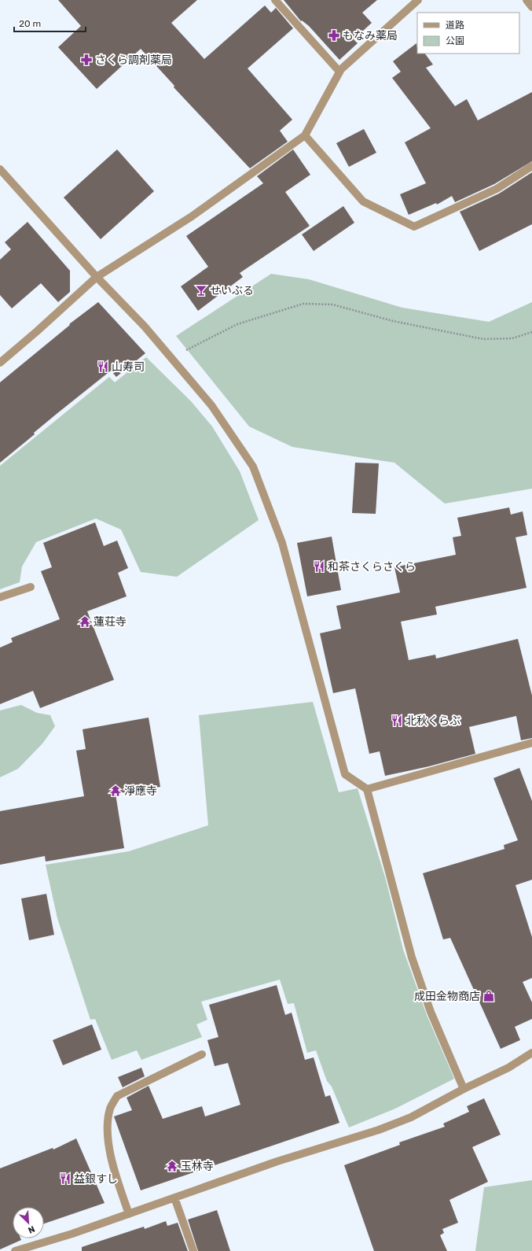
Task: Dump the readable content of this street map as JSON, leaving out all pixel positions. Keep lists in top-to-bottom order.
{
  "places": {
    "pharmacy": ["もなみ薬局", "さくら調剤薬局"],
    "bar": ["せいぶる"],
    "restaurant": [
      "山寿司",
      "和茶さくらさくら",
      "北秋くらぶ",
      "益銀すし"
    ],
    "temple": ["蓮荘寺", "淨應寺", "玉林寺"],
    "shop": ["成田金物商店"]
  },
  "legend": ["道路", "公園"],
  "scale_bar": "20 m",
  "north": "bottom right"
}
